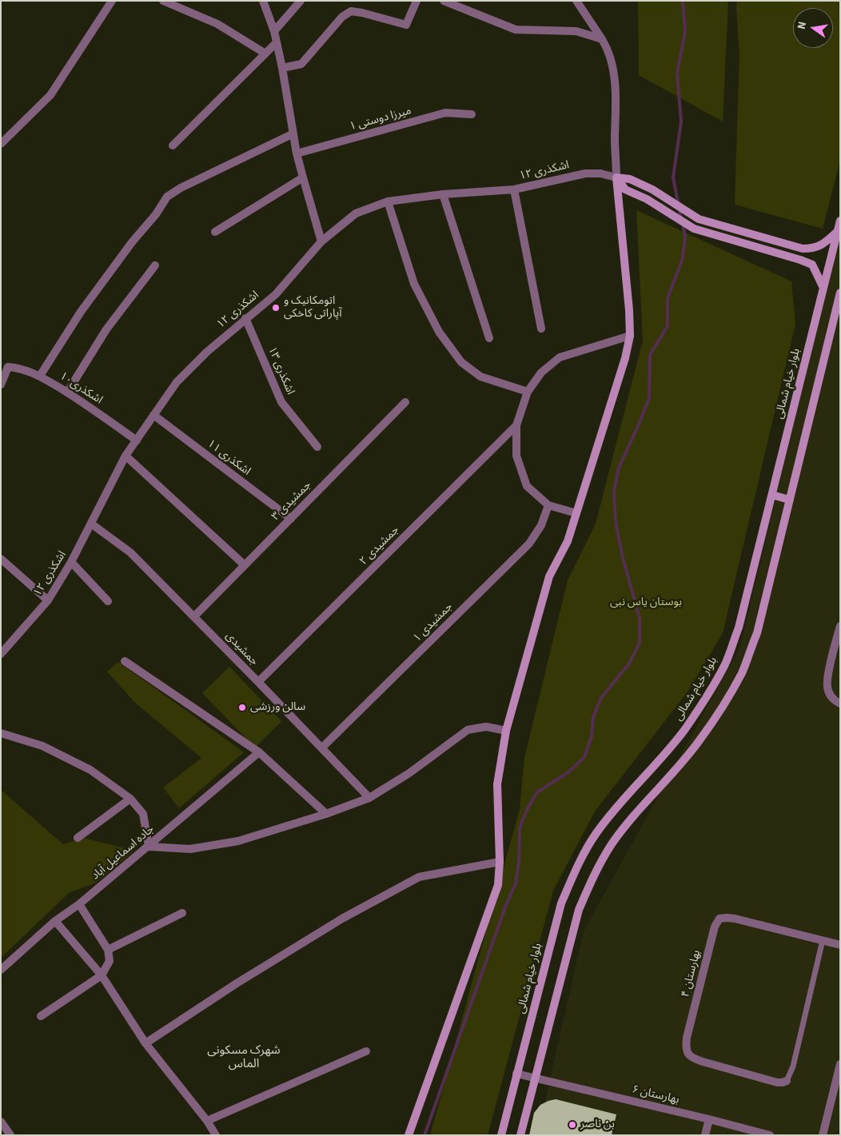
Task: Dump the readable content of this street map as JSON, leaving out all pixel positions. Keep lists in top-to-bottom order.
{
  "streets": {
    "street": [
      "میرزا دوستی ۱",
      "اشکذری ۱۲",
      "اشکذری ۱۳",
      "بلوار خیام شمالی",
      "اشکذری۱۰",
      "اشکذری ۱۱",
      "جمشیدی ۳",
      "جمشیدی ۲",
      "جمشیدی ۱",
      "جمشیدی",
      "جاده اسماعیل آباد",
      "بهارستان ۴",
      "بهارستان ۶"
    ]
  },
  "crossings": [
    ["اشکذری ۱۲", "اشکذری ۱۳"],
    ["اشکذری ۱۲", "اشکذری۱۰"],
    ["اشکذری ۱۲", "اشکذری ۱۱"],
    ["اشکذری ۱۲", "جمشیدی"],
    ["بلوار خیام شمالی", "بهارستان ۶"],
    ["اشکذری ۱۱", "جمشیدی ۳"],
    ["جمشیدی ۳", "جمشیدی"],
    ["جمشیدی ۲", "جمشیدی"],
    ["جمشیدی ۱", "جمشیدی"]
  ],
  "districts": ["شهرک مسکونی الماس"],
  "parks": ["بوستان یاس نبی"],
  "places": ["اتومکانیک و آپاراتی کاخکی", "سالن ورزشی", "بن ناصر"],
  "north": "left"
}
